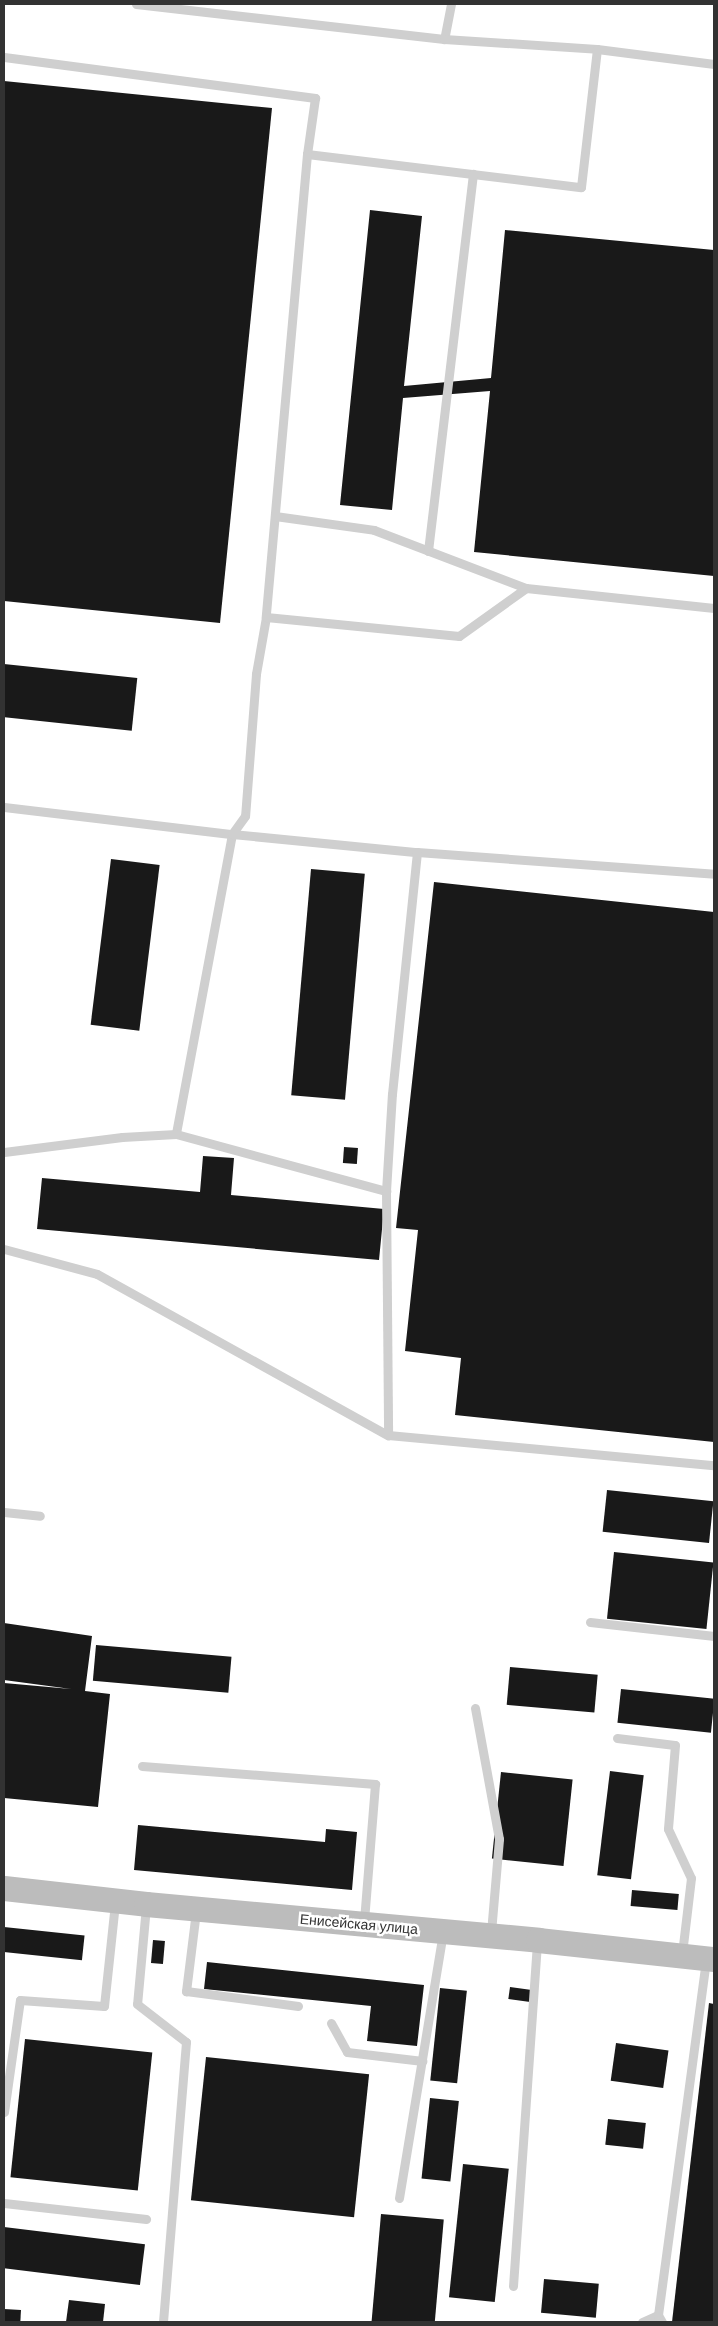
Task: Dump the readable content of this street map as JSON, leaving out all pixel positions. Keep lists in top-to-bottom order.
{
  "streets": {
    "street": ["Енисейская улица"]
  }
}
